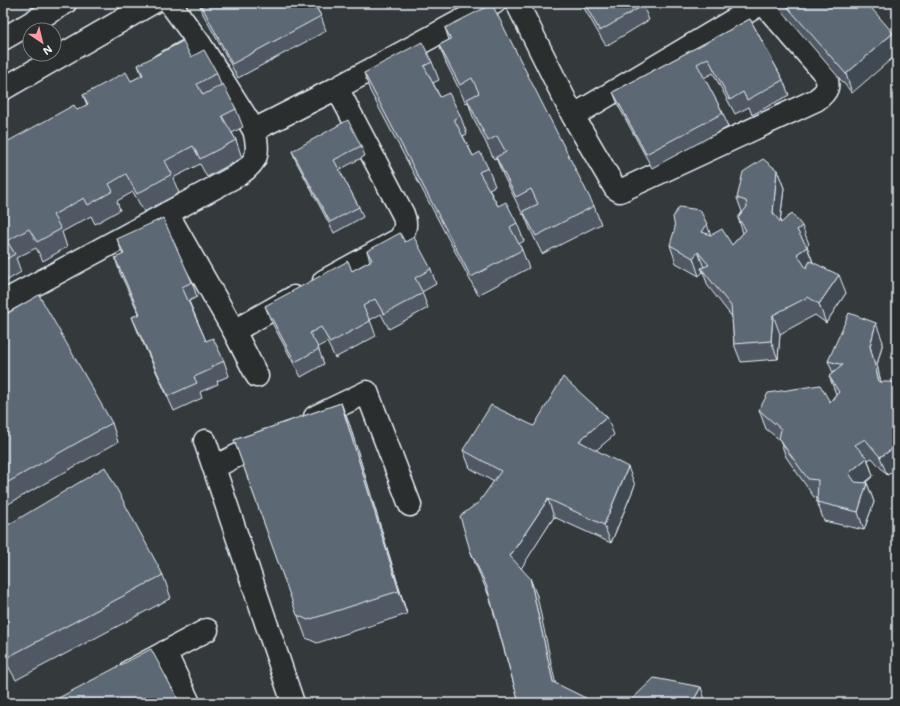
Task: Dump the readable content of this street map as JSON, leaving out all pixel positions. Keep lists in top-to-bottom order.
{
  "north": "bottom right"
}
